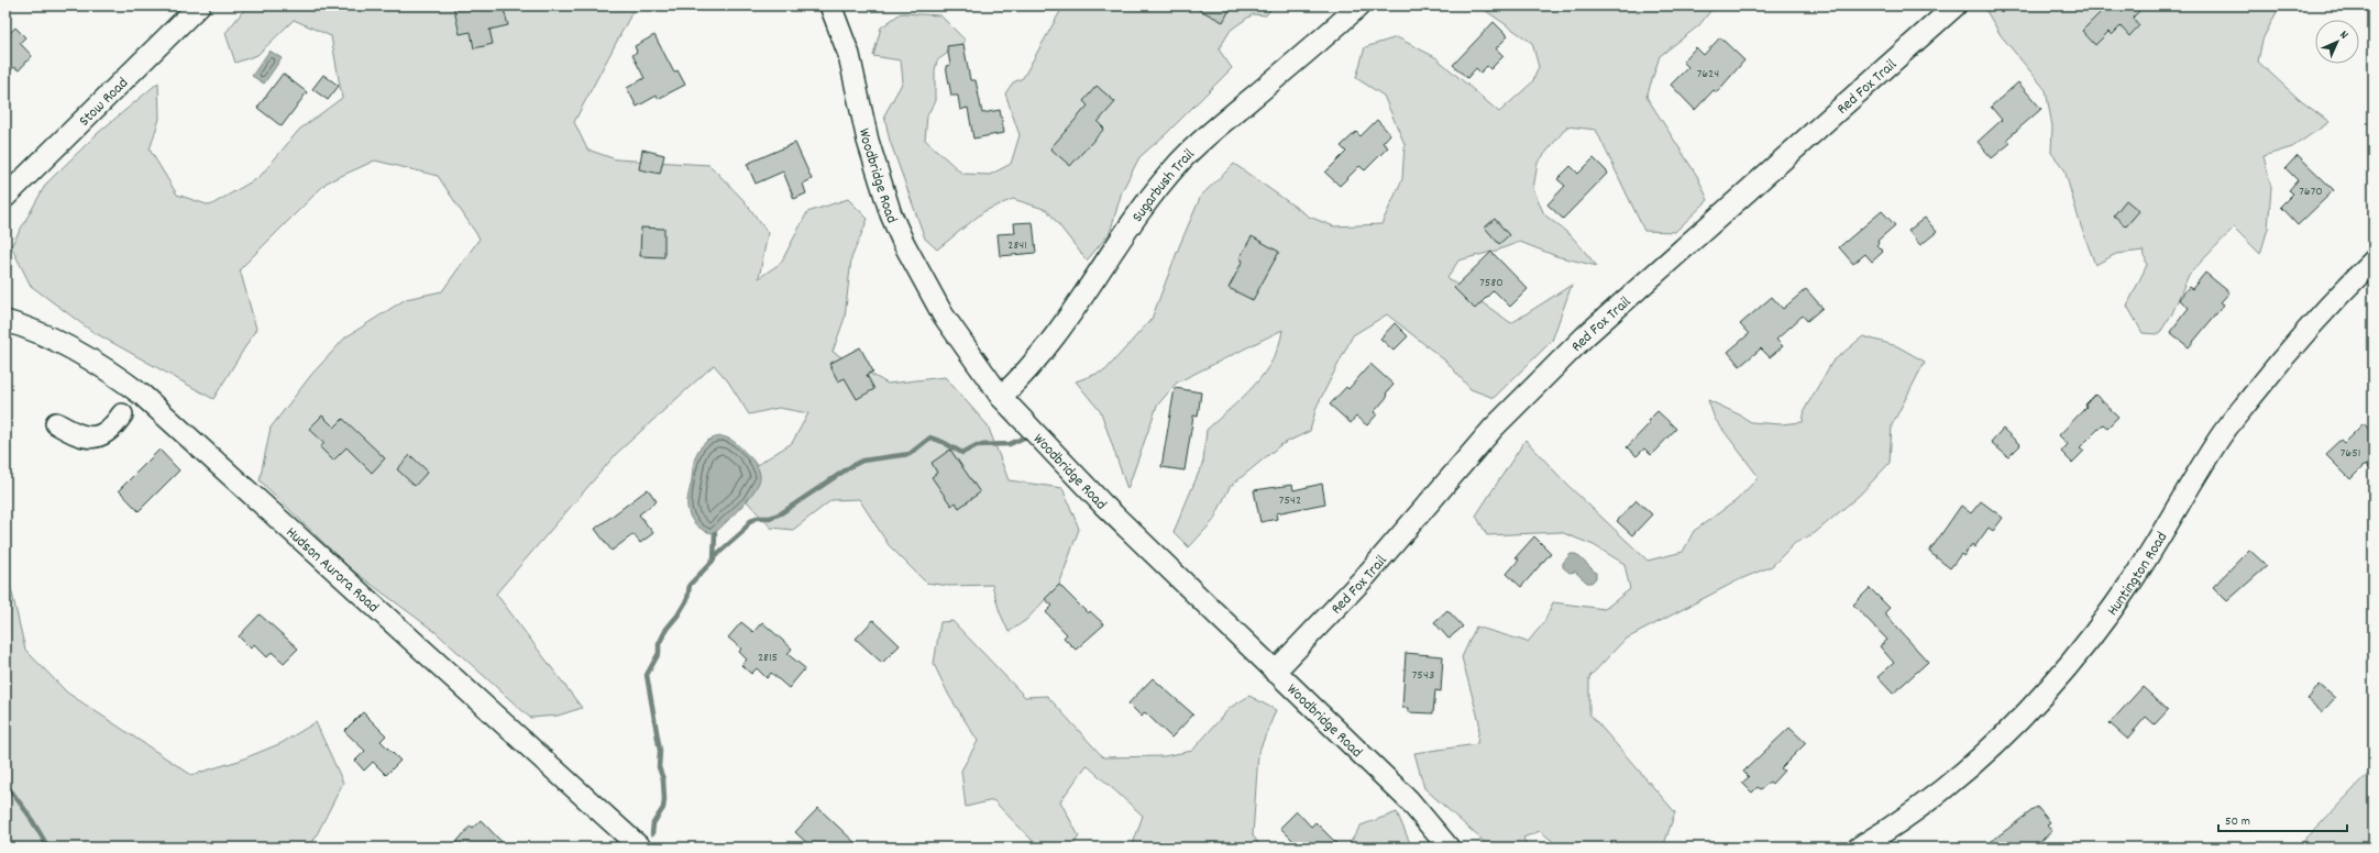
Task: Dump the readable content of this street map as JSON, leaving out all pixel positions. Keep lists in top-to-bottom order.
{
  "streets": {
    "street": [
      "Red Fox Trail",
      "Stow Road",
      "Woodbridge Road",
      "Sugarbush Trail",
      "Hudson Aurora Road",
      "Huntington Road"
    ]
  },
  "crossings": [
    ["Red Fox Trail", "Woodbridge Road"],
    ["Woodbridge Road", "Sugarbush Trail"]
  ],
  "house_numbers": [
    "7624",
    "7670",
    "2841",
    "7580",
    "7651",
    "7542",
    "2815",
    "7543"
  ],
  "scale_bar": "50 m",
  "north": "top right"
}
